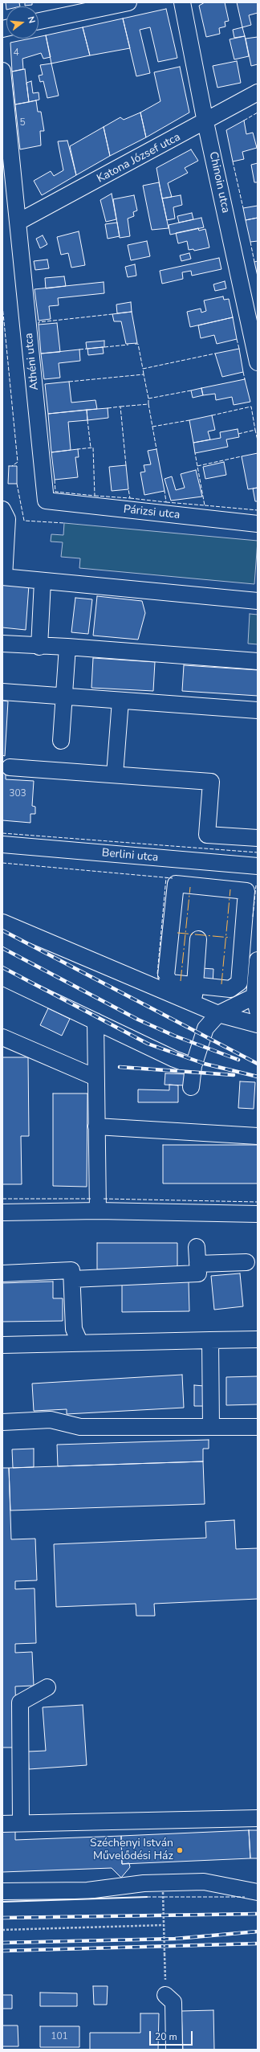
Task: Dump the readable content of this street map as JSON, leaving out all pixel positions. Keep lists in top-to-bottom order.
{
  "streets": {
    "street": [
      "Katona József utca",
      "Chinoin utca",
      "Athéni utca",
      "Párizsi utca",
      "Berlini utca"
    ]
  },
  "crossings": [
    ["Katona József utca", "Chinoin utca"],
    ["Katona József utca", "Athéni utca"],
    ["Athéni utca", "Párizsi utca"]
  ],
  "places": ["Széchenyi István Művelődési Ház"],
  "house_numbers": [
    "4",
    "5",
    "303",
    "101"
  ],
  "scale_bar": "20 m",
  "north": "right"
}
